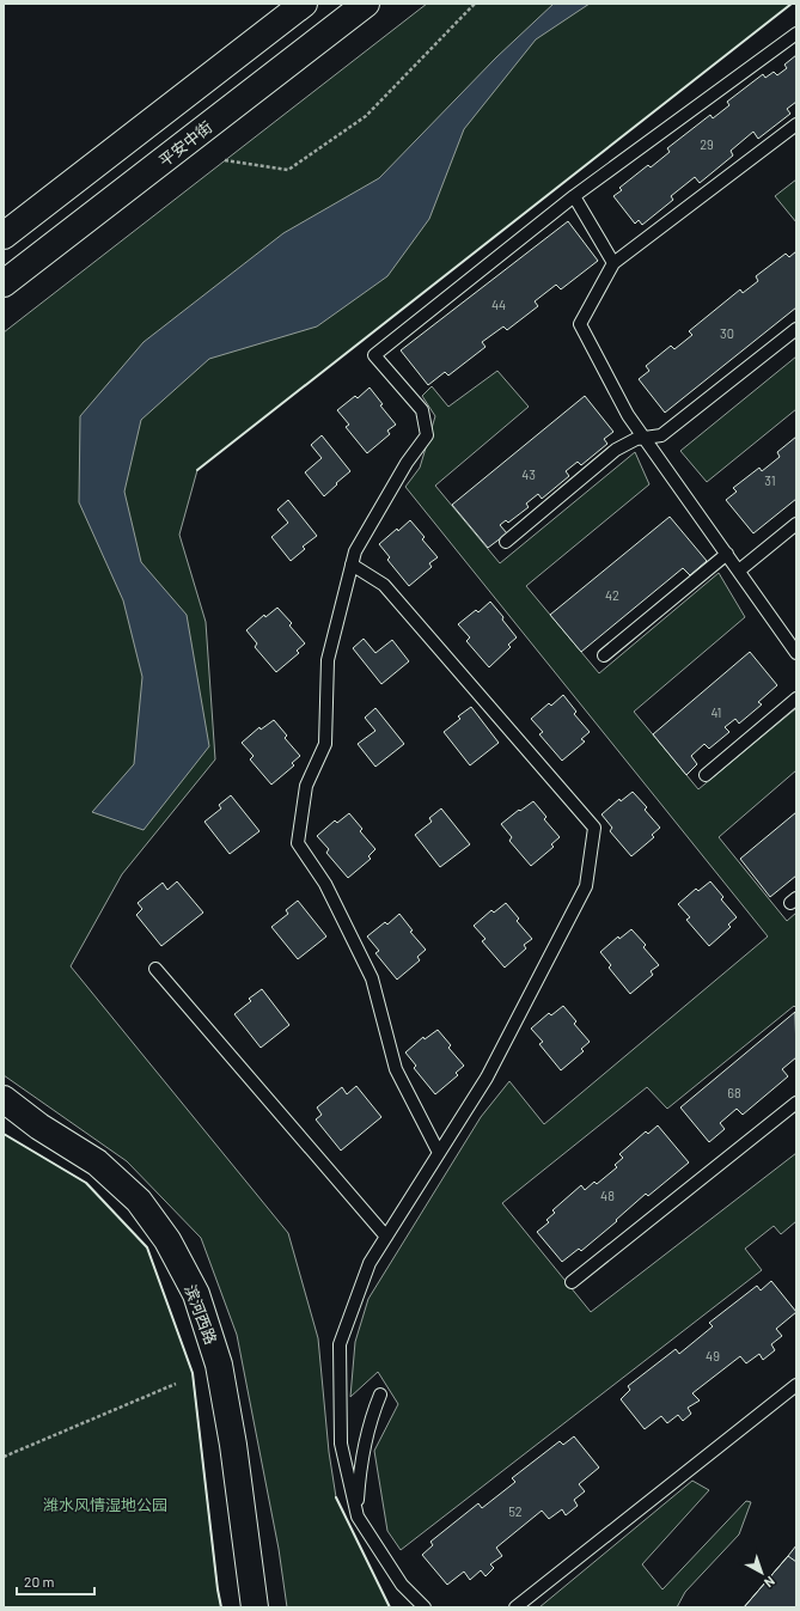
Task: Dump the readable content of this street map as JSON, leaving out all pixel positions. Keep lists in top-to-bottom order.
{
  "streets": {
    "main road": ["平安中街", "滨河西路"]
  },
  "parks": ["潍水风情湿地公园"],
  "house_numbers": [
    "29",
    "44",
    "30",
    "43",
    "31",
    "42",
    "41",
    "68",
    "48",
    "49",
    "52"
  ],
  "scale_bar": "20 m",
  "north": "bottom right"
}
